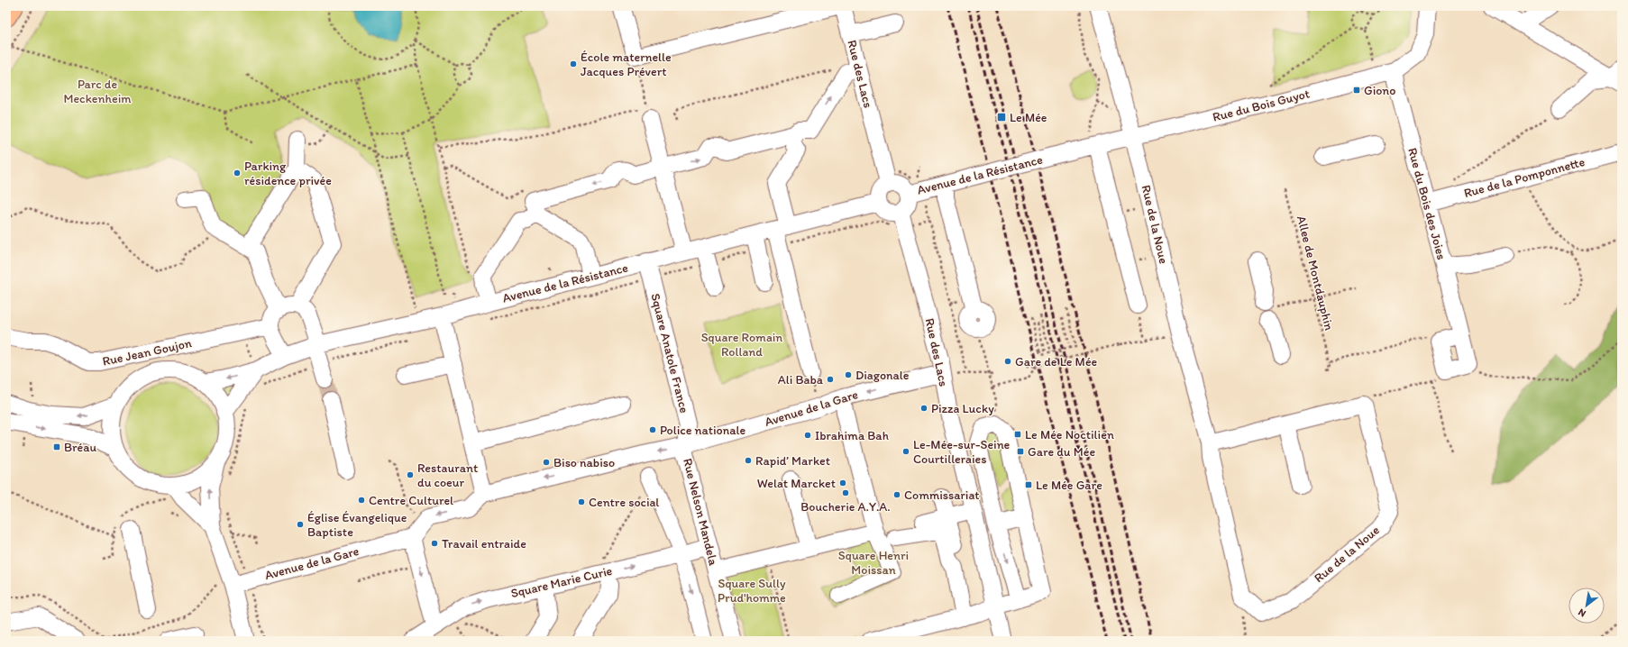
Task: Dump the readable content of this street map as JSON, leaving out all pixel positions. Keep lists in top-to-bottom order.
{
  "streets": {
    "street": [
      "Rue des Lacs",
      "Rue du Bois Guyot",
      "Avenue de la Résistance",
      "Rue de la Pomponnette",
      "Rue du Bois des Joies",
      "Rue de la Noue",
      "Rue Jean Goujon",
      "Square Anatole France",
      "Avenue de la Gare",
      "Rue Nelson Mandela",
      "Square Marie Curie"
    ],
    "path": ["Allee de Montdauphin"]
  },
  "crossings": [
    ["Rue des Lacs", "Avenue de la Résistance"],
    ["Rue des Lacs", "Avenue de la Gare"],
    ["Rue du Bois Guyot", "Avenue de la Résistance"],
    ["Rue du Bois Guyot", "Rue du Bois des Joies"],
    ["Rue du Bois Guyot", "Rue de la Noue"],
    ["Avenue de la Résistance", "Rue Jean Goujon"],
    ["Avenue de la Résistance", "Square Anatole France"],
    ["Rue de la Pomponnette", "Rue du Bois des Joies"],
    ["Square Anatole France", "Avenue de la Gare"],
    ["Square Anatole France", "Rue Nelson Mandela"],
    ["Avenue de la Gare", "Rue Nelson Mandela"],
    ["Rue Nelson Mandela", "Square Marie Curie"]
  ],
  "one_way": ["Square Marie Curie"],
  "parks": [
    "Parc de Meckenheim",
    "Square Romain Rolland",
    "Square Henri Moissan",
    "Square Sully Prud'homme"
  ],
  "places": {
    "other": [
      "École maternelle Jacques Prévert",
      "Parking résidence privée",
      "Gare de Le Mée",
      "Diagonale",
      "Ali Baba",
      "Pizza Lucky",
      "Police nationale",
      "Ibrahima Bah",
      "Le-Mée-sur-Seine Courtilleraies",
      "Rapid’ Market",
      "Biso nabiso",
      "Restaurant du coeur",
      "Welat Marcket",
      "Boucherie A.Y.A.",
      "Commissariat",
      "Centre Culturel",
      "Centre social",
      "Église Évangelique Baptiste",
      "Travail entraide"
    ],
    "transit": [
      "Giono",
      "Le Mée",
      "Le Mée Noctilien",
      "Bréau",
      "Gare du Mée",
      "Le Mée Gare"
    ]
  },
  "north": "bottom left"
}
